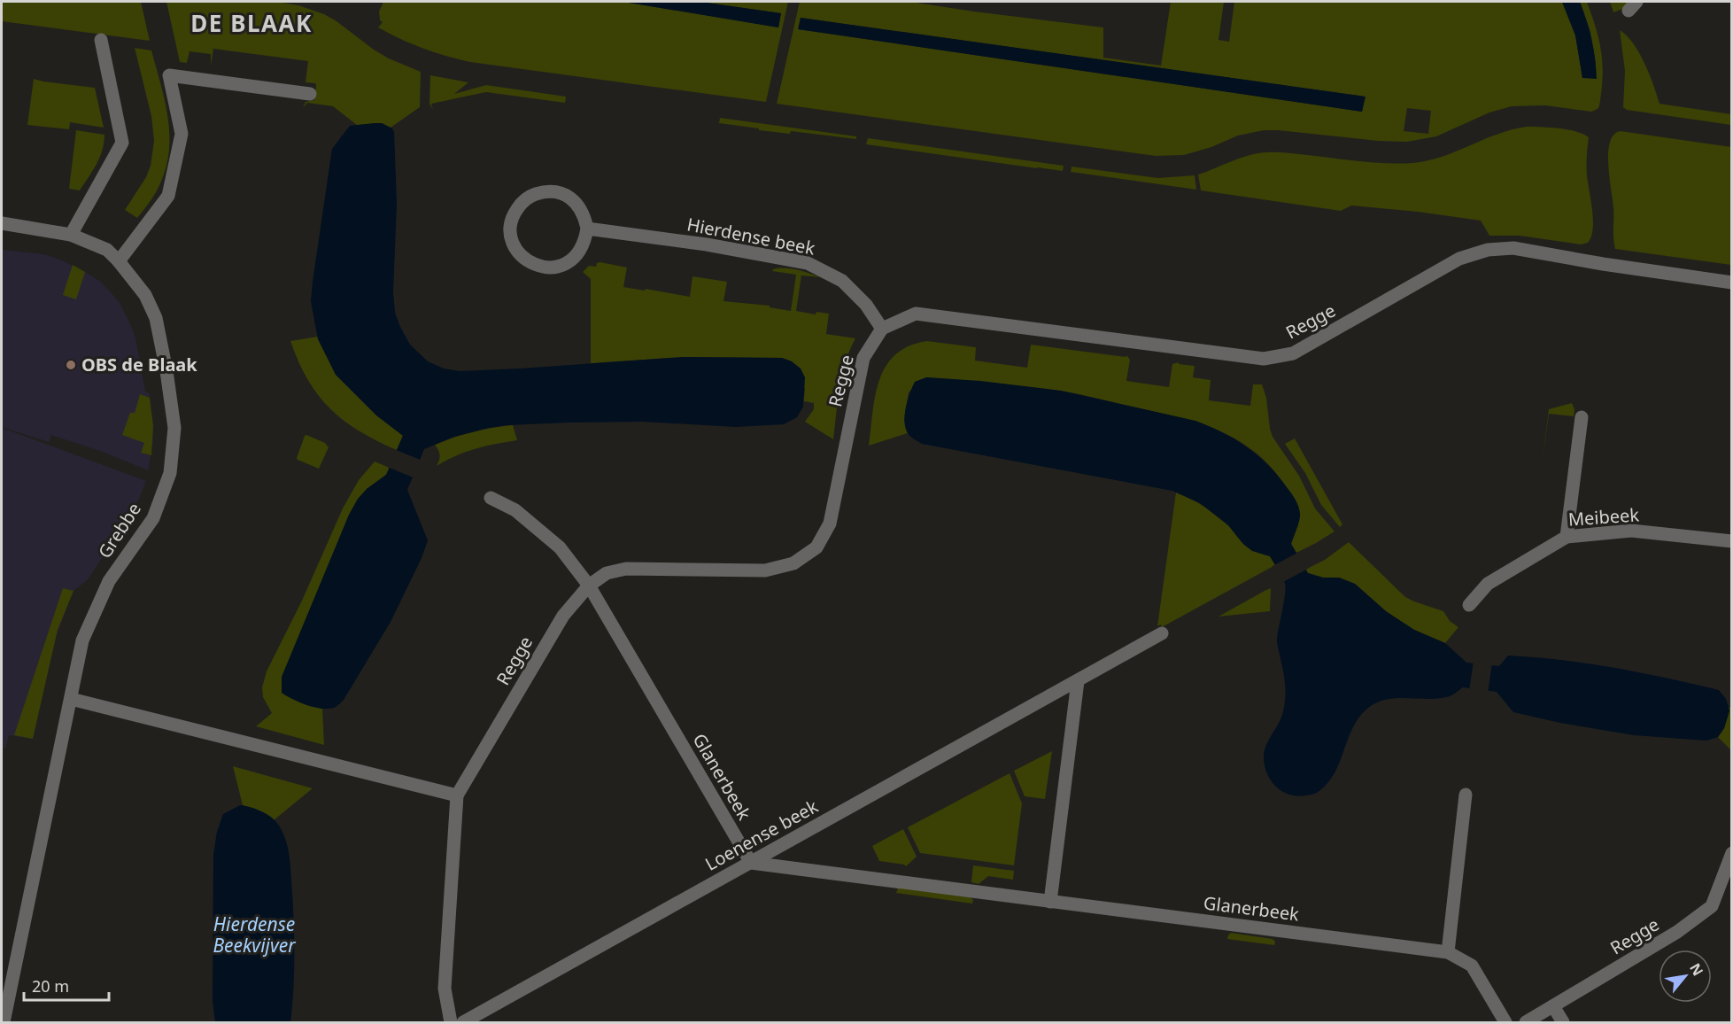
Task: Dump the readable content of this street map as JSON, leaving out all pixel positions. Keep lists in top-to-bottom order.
{
  "streets": {
    "street": [
      "Hierdense beek",
      "Regge",
      "Meibeek",
      "Grebbe",
      "Glanerbeek",
      "Loenense beek"
    ]
  },
  "crossings": [
    ["Hierdense beek", "Regge"],
    ["Regge", "Glanerbeek"],
    ["Glanerbeek", "Loenense beek"]
  ],
  "districts": ["DE BLAAK"],
  "water": ["Hierdense Beekvijver"],
  "places": ["OBS de Blaak"],
  "scale_bar": "20 m",
  "north": "top right"
}
